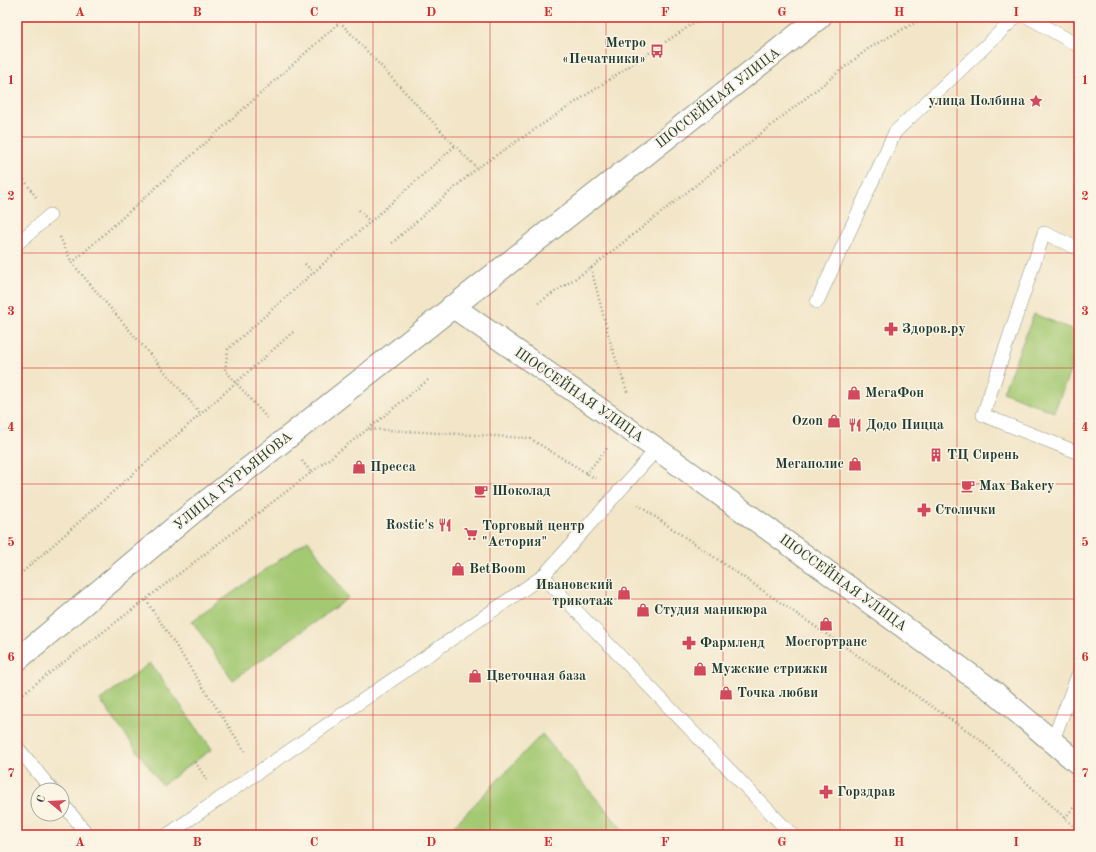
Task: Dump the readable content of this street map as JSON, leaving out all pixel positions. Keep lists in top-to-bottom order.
{
  "streets": {
    "main road": ["ШОССЕЙНАЯ УЛИЦА", "УЛИЦА ГУРЬЯНОВА"]
  },
  "crossings": [
    ["ШОССЕЙНАЯ УЛИЦА", "УЛИЦА ГУРЬЯНОВА"]
  ],
  "places": {
    "bus stop": ["Метро «Печатники»"],
    "place": ["улица Полбина"],
    "pharmacy": [
      "Здоров.ру",
      "Столички",
      "Фармленд",
      "Горздрав"
    ],
    "shop": [
      "МегаФон",
      "Ozon",
      "Мегаполис",
      "Пресса",
      "BetBoom",
      "Ивановский трикотаж",
      "Студия маникюра",
      "Мосгортранс",
      "Мужские стрижки",
      "Цветочная база",
      "Точка любви"
    ],
    "restaurant": ["Додо Пицца", "Rostic's"],
    "building": ["ТЦ Сирень"],
    "cafe": ["Max Bakery", "Шоколад"],
    "supermarket": ["Торговый центр \"Астория\""]
  },
  "north": "left",
  "grid": {
    "columns": [
      "A",
      "B",
      "C",
      "D",
      "E",
      "F",
      "G",
      "H",
      "I"
    ],
    "rows": [
      "1",
      "2",
      "3",
      "4",
      "5",
      "6",
      "7"
    ]
  }
}
